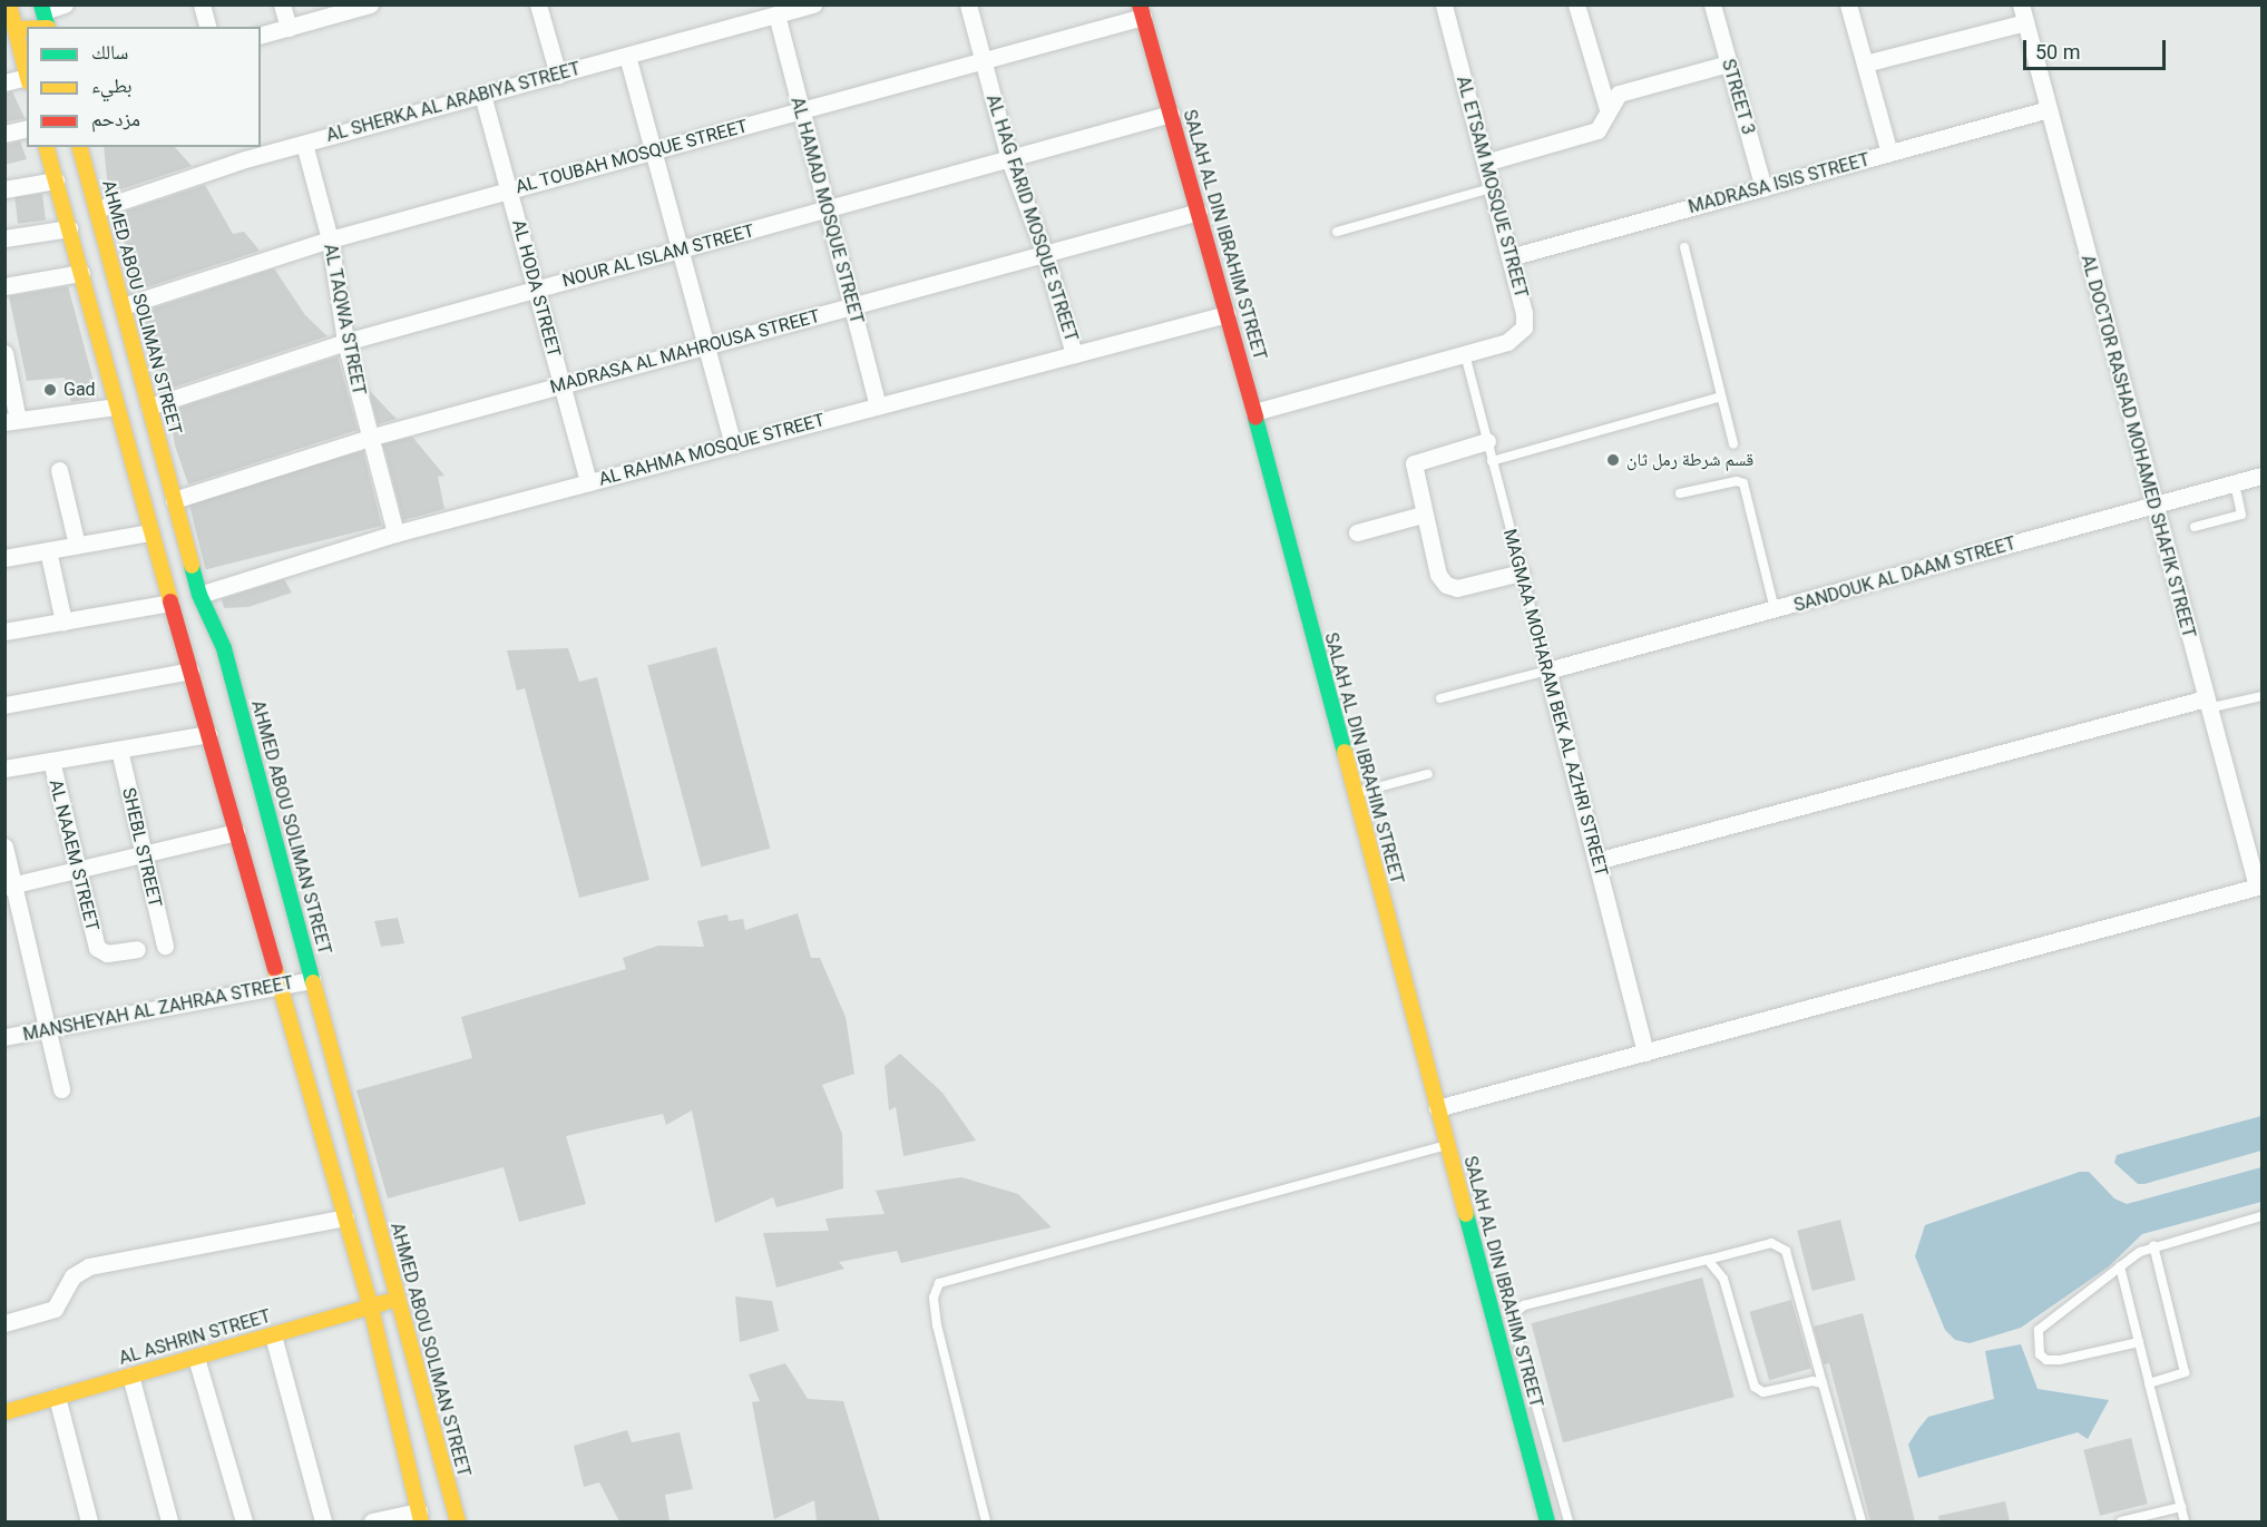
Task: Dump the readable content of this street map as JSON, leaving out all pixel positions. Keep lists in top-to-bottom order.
{
  "streets": {
    "main road": ["SALAH AL DIN IBRAHIM STREET", "AHMED ABOU SOLIMAN STREET", "AL ASHRIN STREET"],
    "street": [
      "STREET 3",
      "AL SHERKA AL ARABIYA STREET",
      "AL TOUBAH MOSQUE STREET",
      "MADRASA ISIS STREET",
      "AL ETSAM MOSQUE STREET",
      "AL HAMAD MOSQUE STREET",
      "AL HAG FARID MOSQUE STREET",
      "NOUR AL ISLAM STREET",
      "AL HODA STREET",
      "AL TAQWA STREET",
      "MADRASA AL MAHROUSA STREET",
      "AL DOCTOR RASHAD MOHAMED SHAFIK STREET",
      "AL RAHMA MOSQUE STREET",
      "SANDOUK AL DAAM STREET",
      "MAGMAA MOHARAM BEK AL AZHRI STREET",
      "SHEBL STREET",
      "AL NAAEM STREET",
      "MANSHEYAH AL ZAHRAA STREET"
    ]
  },
  "crossings": [
    ["STREET 3", "MADRASA ISIS STREET"],
    ["AL SHERKA AL ARABIYA STREET", "AL HAMAD MOSQUE STREET"],
    ["AL SHERKA AL ARABIYA STREET", "AL HODA STREET"],
    ["AL SHERKA AL ARABIYA STREET", "AHMED ABOU SOLIMAN STREET"],
    ["AL SHERKA AL ARABIYA STREET", "AL TAQWA STREET"],
    ["AL TOUBAH MOSQUE STREET", "AL HAMAD MOSQUE STREET"],
    ["AL TOUBAH MOSQUE STREET", "AL HAG FARID MOSQUE STREET"],
    ["AL TOUBAH MOSQUE STREET", "SALAH AL DIN IBRAHIM STREET"],
    ["AL TOUBAH MOSQUE STREET", "AL HODA STREET"],
    ["AL TOUBAH MOSQUE STREET", "AHMED ABOU SOLIMAN STREET"],
    ["AL TOUBAH MOSQUE STREET", "AL TAQWA STREET"],
    ["MADRASA ISIS STREET", "AL ETSAM MOSQUE STREET"],
    ["MADRASA ISIS STREET", "AL DOCTOR RASHAD MOHAMED SHAFIK STREET"],
    ["AL ETSAM MOSQUE STREET", "SALAH AL DIN IBRAHIM STREET"],
    ["AL ETSAM MOSQUE STREET", "MAGMAA MOHARAM BEK AL AZHRI STREET"],
    ["AL HAMAD MOSQUE STREET", "NOUR AL ISLAM STREET"],
    ["AL HAMAD MOSQUE STREET", "MADRASA AL MAHROUSA STREET"],
    ["AL HAMAD MOSQUE STREET", "AL RAHMA MOSQUE STREET"],
    ["AL HAG FARID MOSQUE STREET", "NOUR AL ISLAM STREET"],
    ["AL HAG FARID MOSQUE STREET", "MADRASA AL MAHROUSA STREET"],
    ["AL HAG FARID MOSQUE STREET", "AL RAHMA MOSQUE STREET"],
    ["SALAH AL DIN IBRAHIM STREET", "NOUR AL ISLAM STREET"],
    ["SALAH AL DIN IBRAHIM STREET", "MADRASA AL MAHROUSA STREET"],
    ["SALAH AL DIN IBRAHIM STREET", "AL RAHMA MOSQUE STREET"],
    ["NOUR AL ISLAM STREET", "AL HODA STREET"],
    ["NOUR AL ISLAM STREET", "AHMED ABOU SOLIMAN STREET"],
    ["NOUR AL ISLAM STREET", "AL TAQWA STREET"],
    ["AL HODA STREET", "MADRASA AL MAHROUSA STREET"],
    ["AL HODA STREET", "AL RAHMA MOSQUE STREET"],
    ["AHMED ABOU SOLIMAN STREET", "MADRASA AL MAHROUSA STREET"],
    ["AHMED ABOU SOLIMAN STREET", "AL RAHMA MOSQUE STREET"],
    ["AHMED ABOU SOLIMAN STREET", "MANSHEYAH AL ZAHRAA STREET"],
    ["AHMED ABOU SOLIMAN STREET", "AL ASHRIN STREET"],
    ["AL TAQWA STREET", "MADRASA AL MAHROUSA STREET"],
    ["AL TAQWA STREET", "AL RAHMA MOSQUE STREET"],
    ["AL DOCTOR RASHAD MOHAMED SHAFIK STREET", "SANDOUK AL DAAM STREET"],
    ["SANDOUK AL DAAM STREET", "MAGMAA MOHARAM BEK AL AZHRI STREET"]
  ],
  "places": ["Gad", "قسم شرطة رمل ثان"],
  "legend": ["سالك", "بطيء", "مزدحم"],
  "scale_bar": "50 m"
}
